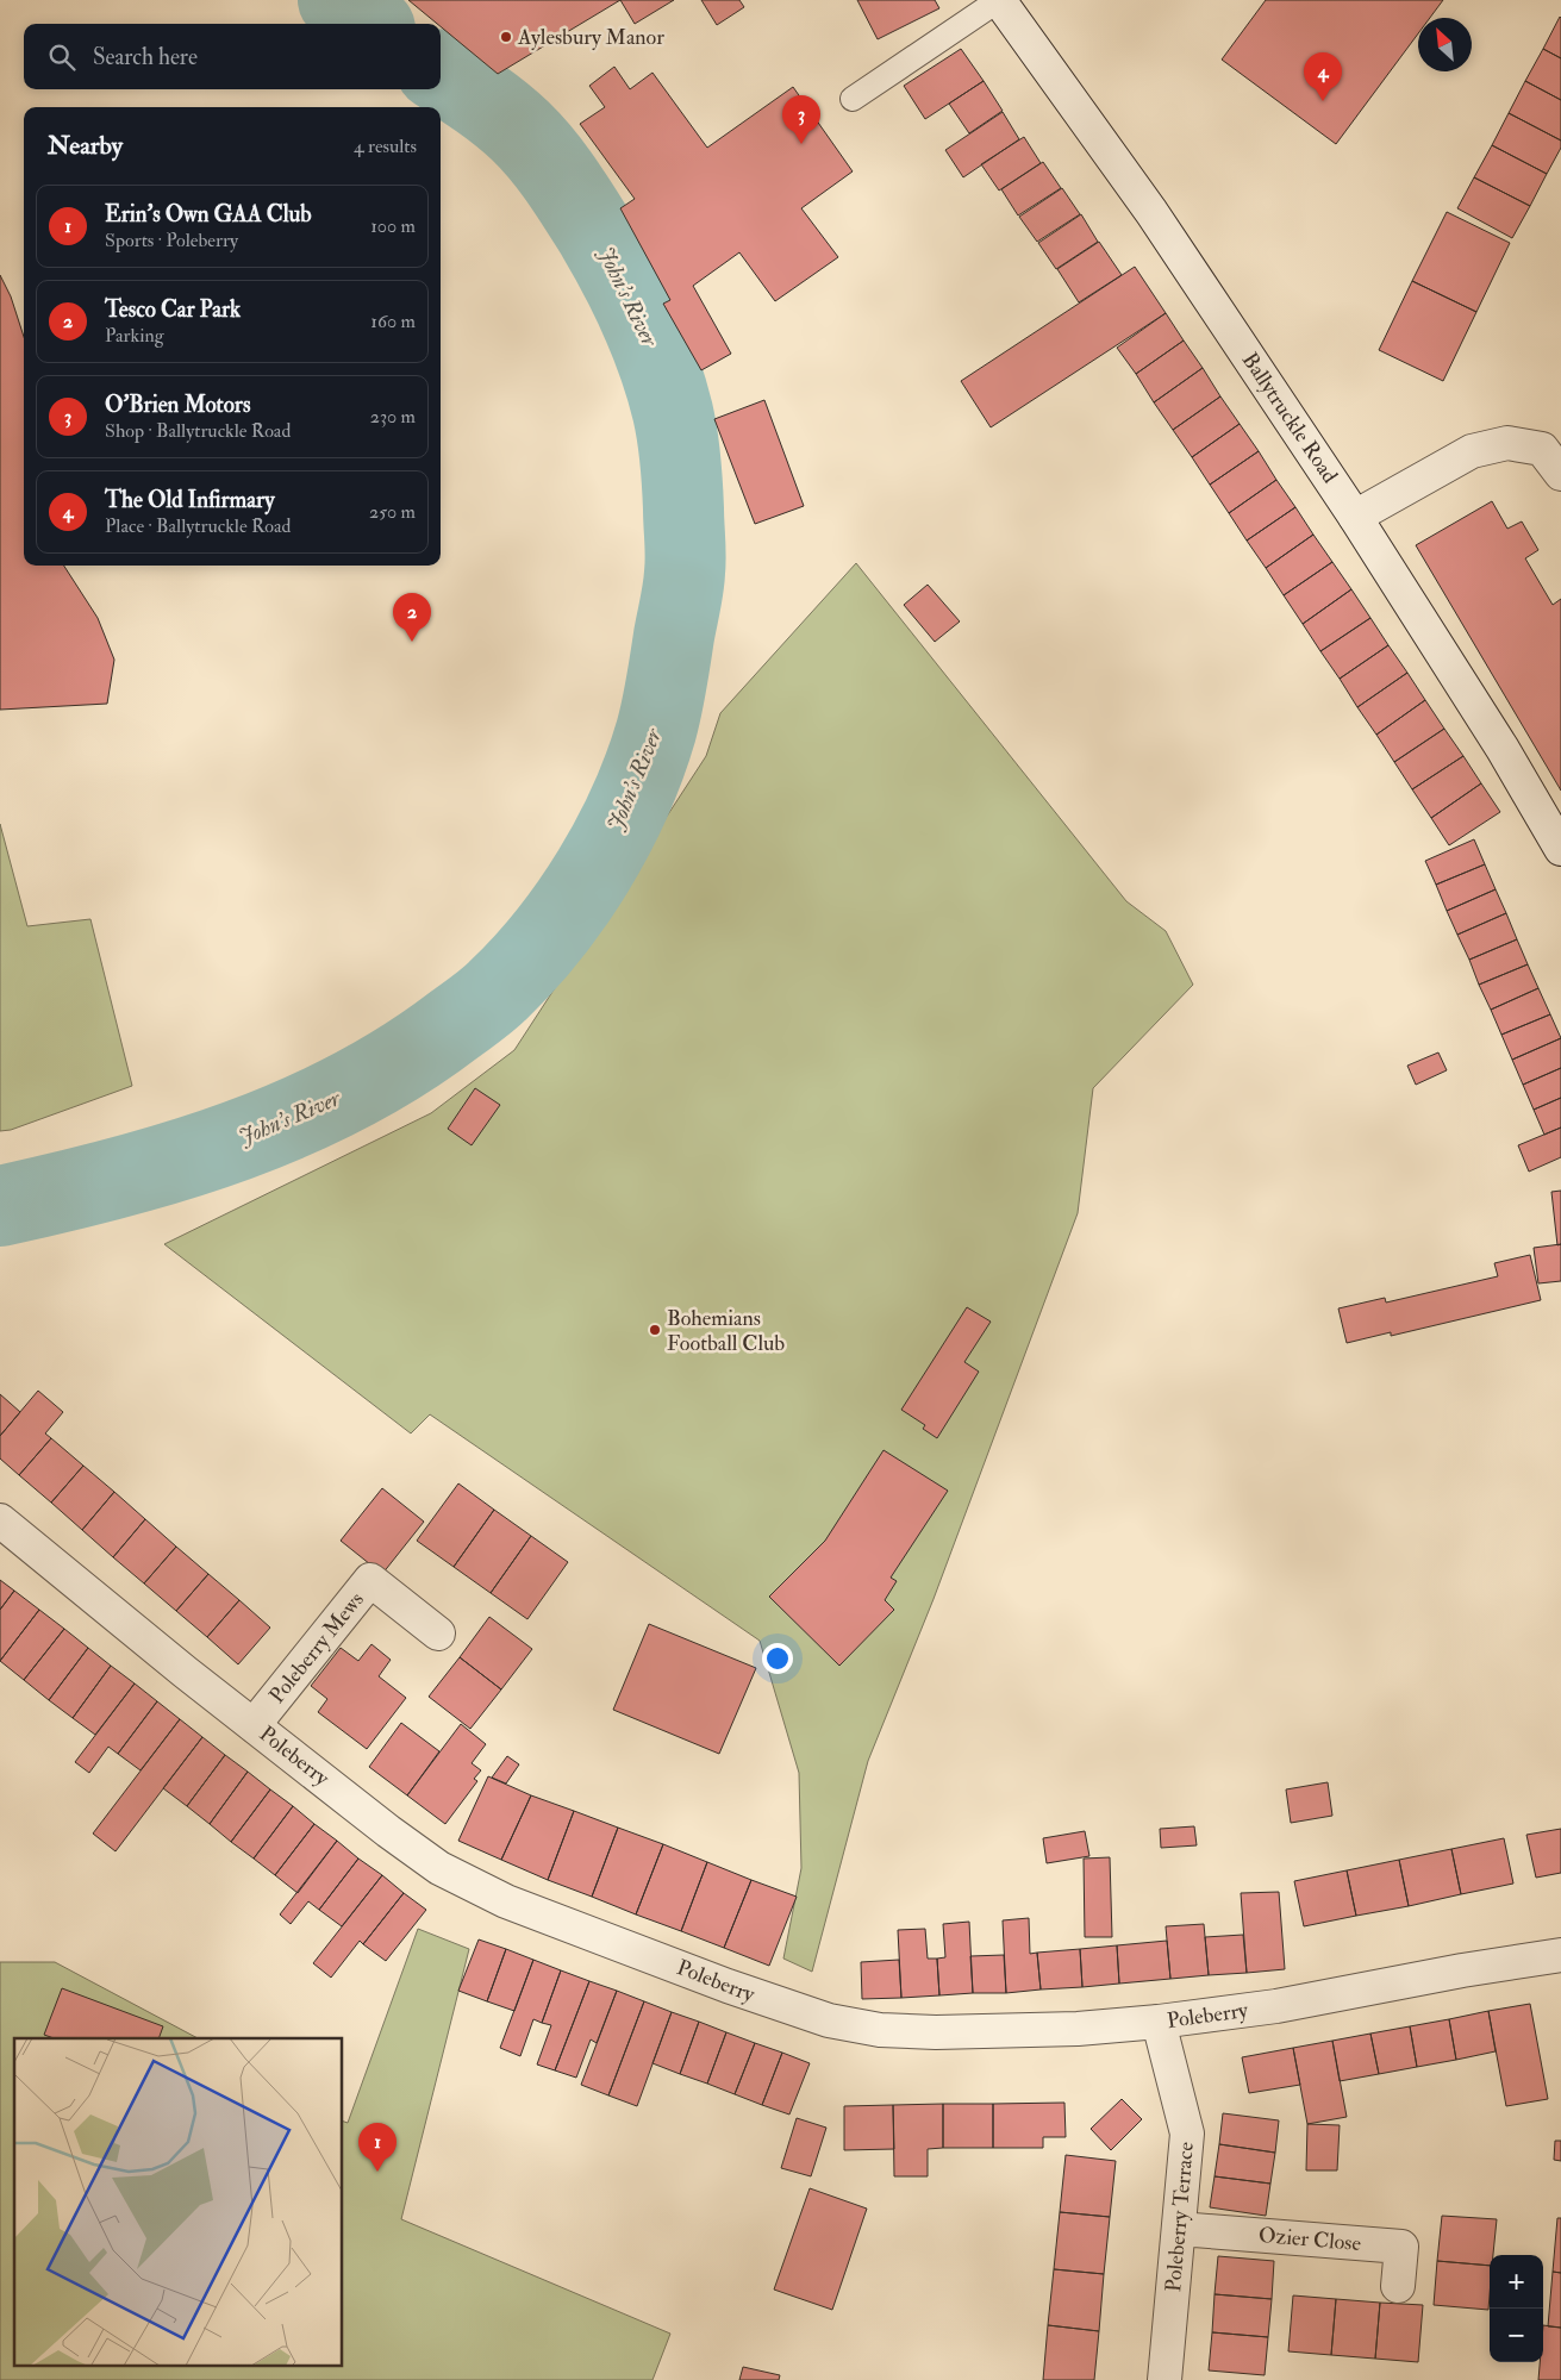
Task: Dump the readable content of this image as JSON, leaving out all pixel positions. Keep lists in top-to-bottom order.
{
  "streets": {
    "street": [
      "Ballytruckle Road",
      "Poleberry Mews",
      "Poleberry",
      "Poleberry Terrace",
      "Ozier Close"
    ]
  },
  "crossings": [
    ["Poleberry Mews", "Poleberry"],
    ["Poleberry", "Poleberry Terrace"],
    ["Poleberry Terrace", "Ozier Close"]
  ],
  "water": ["John's River"],
  "places": ["Aylesbury Manor", "Bohemians Football Club"],
  "north": "top left",
  "page": {
    "search": "Search here",
    "pins": [
      "4",
      "3",
      "2",
      "1"
    ],
    "heading": ["Nearby", "4 results"],
    "list": [
      {
        "mark": "1",
        "name": "Erin's Own GAA Club",
        "note": "Sports · Poleberry",
        "value": "100 m"
      },
      {
        "mark": "2",
        "name": "Tesco Car Park",
        "note": "Parking",
        "value": "160 m"
      },
      {
        "mark": "3",
        "name": "O'Brien Motors",
        "note": "Shop · Ballytruckle Road",
        "value": "230 m"
      },
      {
        "mark": "4",
        "name": "The Old Infirmary",
        "note": "Place · Ballytruckle Road",
        "value": "250 m"
      }
    ],
    "map_buttons": ["+", "−"]
  }
}
